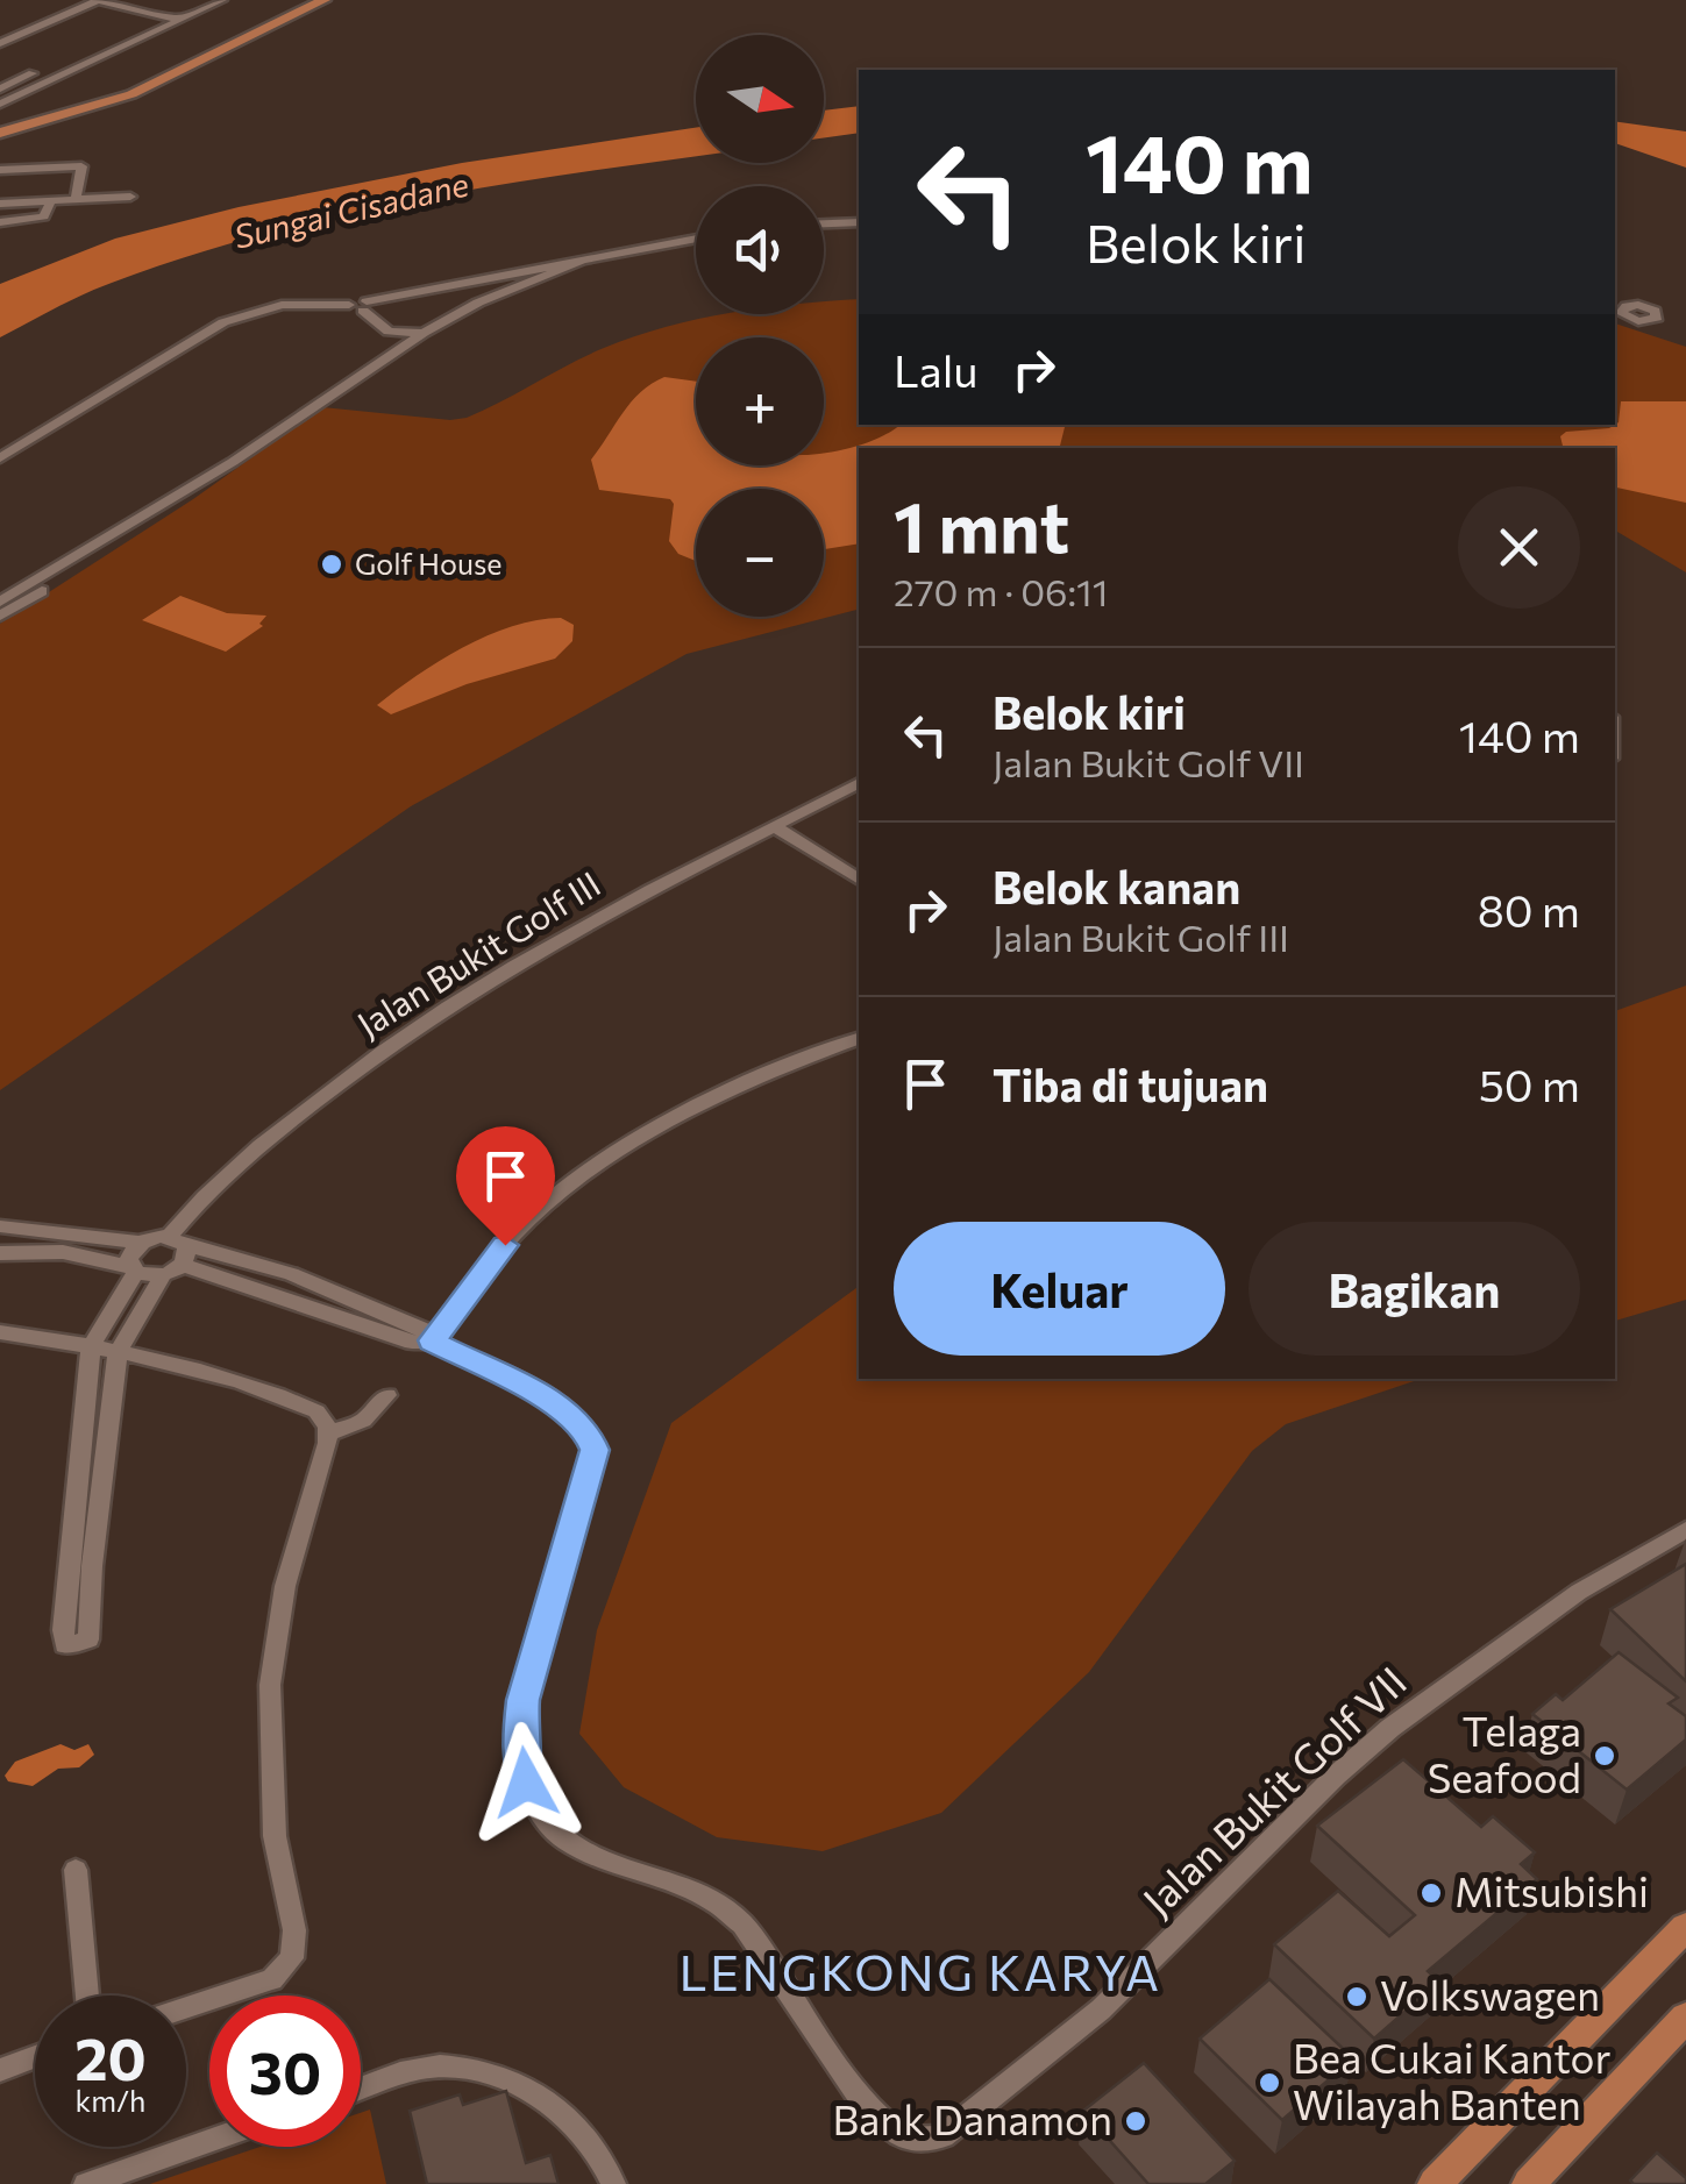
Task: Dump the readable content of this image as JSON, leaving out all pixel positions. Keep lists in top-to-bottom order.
{
  "streets": {
    "street": ["Jalan Bukit Golf III", "Jalan Bukit Golf VII"]
  },
  "crossings": [
    ["Jalan Bukit Golf III", "Jalan Bukit Golf VII"]
  ],
  "districts": ["LENGKONG KARYA"],
  "water": ["Sungai Cisadane"],
  "places": [
    "Golf House",
    "Telaga Seafood",
    "Mitsubishi",
    "Volkswagen",
    "Bea Cukai Kantor Wilayah Banten",
    "Bank Danamon"
  ],
  "north": "right",
  "page": {
    "map_buttons": ["+", "−"],
    "turn": ["140 m", "Belok kiri"],
    "then": "Lalu",
    "heading": ["1 mnt", "270 m · 06:11"],
    "list": [
      {
        "name": "Belok kiri",
        "note": "Jalan Bukit Golf VII",
        "value": "140 m"
      },
      {
        "name": "Belok kanan",
        "note": "Jalan Bukit Golf III",
        "value": "80 m"
      },
      {
        "name": "Tiba di tujuan",
        "value": "50 m"
      }
    ],
    "buttons": ["Keluar", "Bagikan"],
    "speed": "20 km/h",
    "limit": "30"
  }
}
